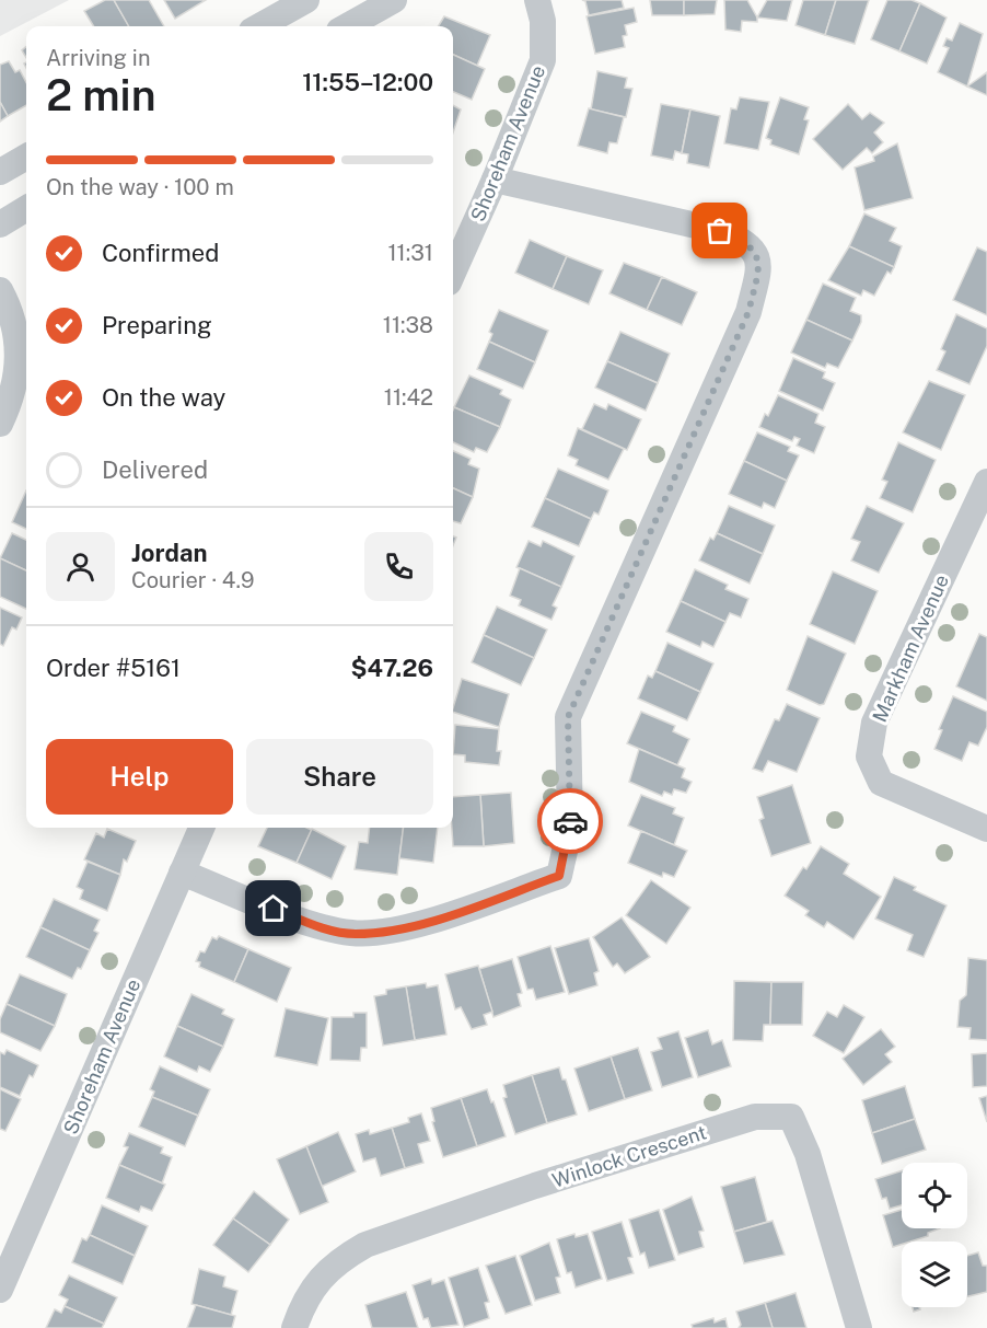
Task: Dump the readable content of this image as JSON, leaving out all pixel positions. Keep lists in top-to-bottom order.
{
  "streets": {
    "street": ["Shoreham Avenue", "Markham Avenue", "Winlock Crescent"]
  },
  "page": {
    "heading": ["2 min", "Arriving in", "11:55–12:00"],
    "panel": [
      "Jordan",
      "Courier · 4.9",
      "Order #5161",
      "$47.26"
    ],
    "bar": "On the way · 100 m",
    "list": [
      ["Confirmed", "11:31"],
      ["Preparing", "11:38"],
      ["On the way", "11:42"],
      "Delivered"
    ],
    "buttons": ["Help", "Share"]
  }
}
